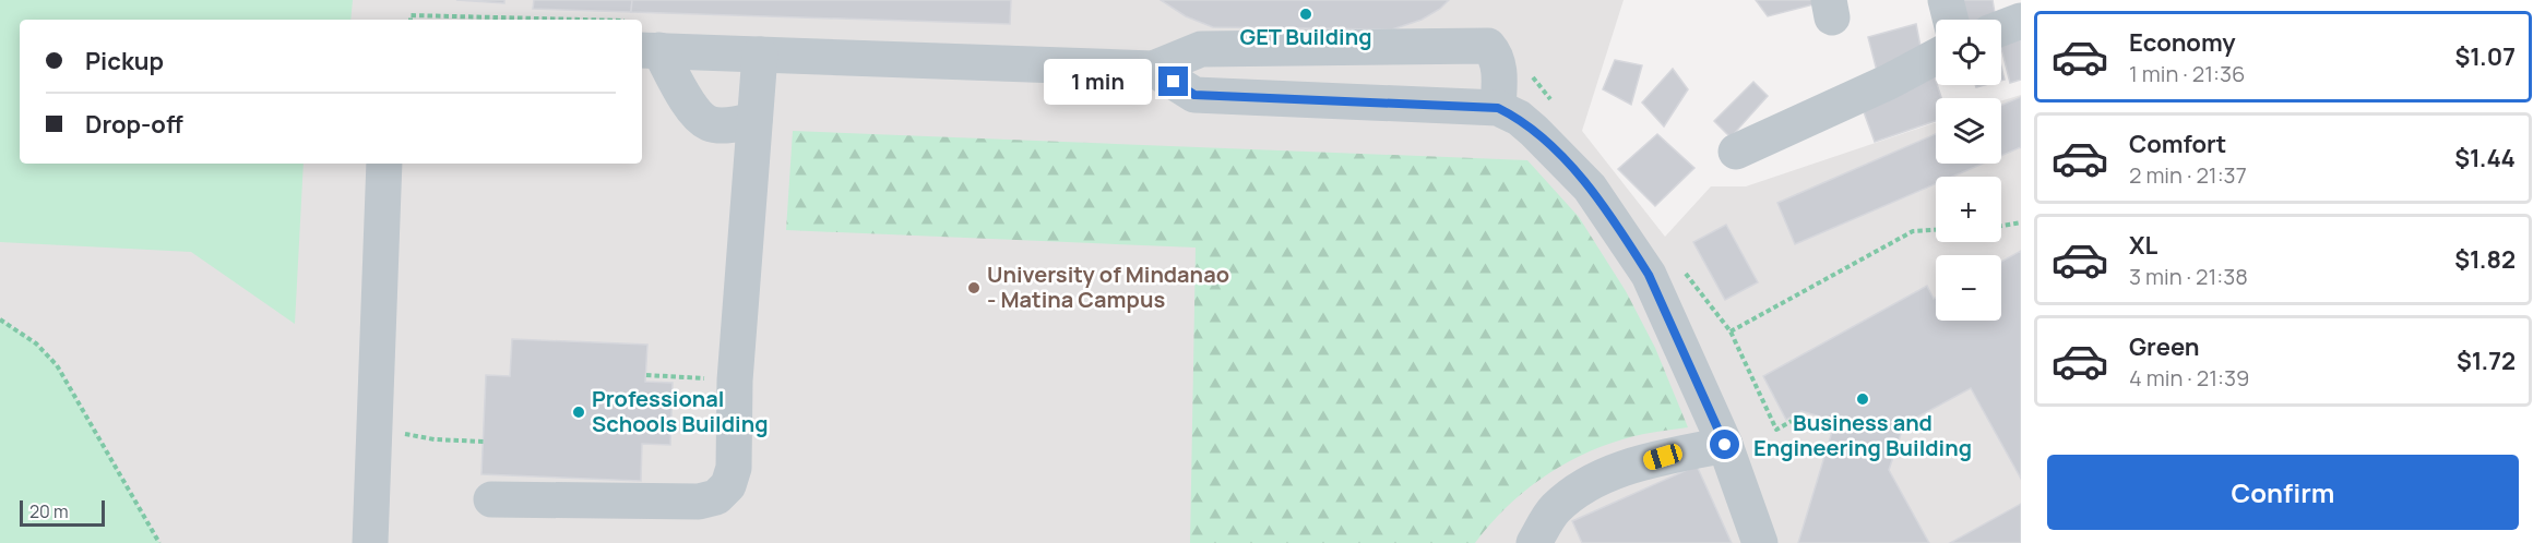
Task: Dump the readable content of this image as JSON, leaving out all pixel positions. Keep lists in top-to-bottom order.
{
  "places": [
    "GET Building",
    "University of Mindanao - Matina Campus",
    "Business and Engineering Building",
    "Professional Schools Building"
  ],
  "scale_bar": "20 m",
  "page": {
    "list": [
      {
        "name": "Economy",
        "note": "1 min · 21:36",
        "value": "$1.07"
      },
      {
        "name": "Comfort",
        "note": "2 min · 21:37",
        "value": "$1.44"
      },
      {
        "name": "XL",
        "note": "3 min · 21:38",
        "value": "$1.82"
      },
      {
        "name": "Green",
        "note": "4 min · 21:39",
        "value": "$1.72"
      }
    ],
    "map_buttons": ["+", "−"],
    "banner": ["Pickup", "Drop-off"],
    "bubble": "1 min",
    "buttons": "Confirm",
    "scale": "20 m"
  }
}
